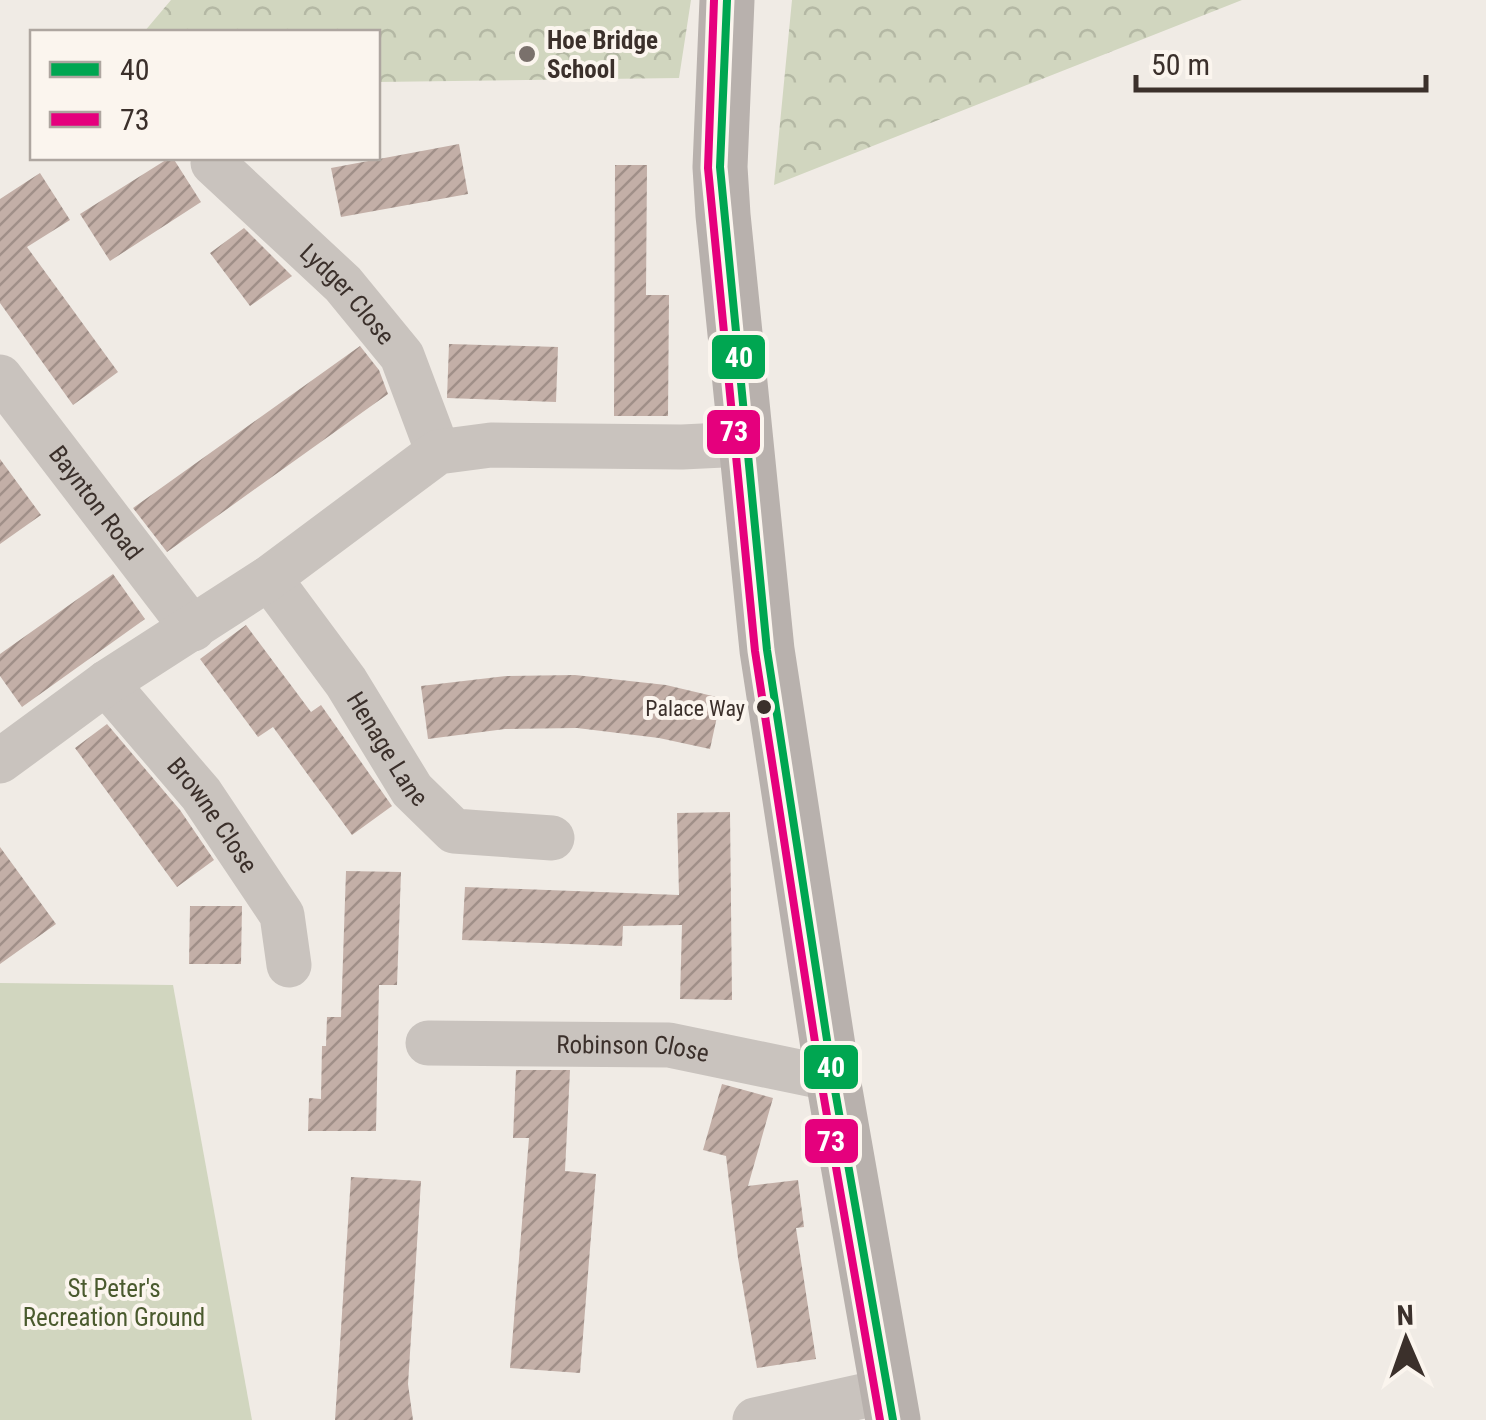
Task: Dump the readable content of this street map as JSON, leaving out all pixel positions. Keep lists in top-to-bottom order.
{
  "streets": {
    "street": [
      "Lydger Close",
      "Baynton Road",
      "Henage Lane",
      "Browne Close",
      "Robinson Close"
    ]
  },
  "parks": ["St Peter's Recreation Ground"],
  "places": ["Hoe Bridge School", "Palace Way"],
  "lines": ["transit line 40", "transit line 73"],
  "legend": ["40", "73"],
  "scale_bar": "50 m",
  "north": "top"
}
